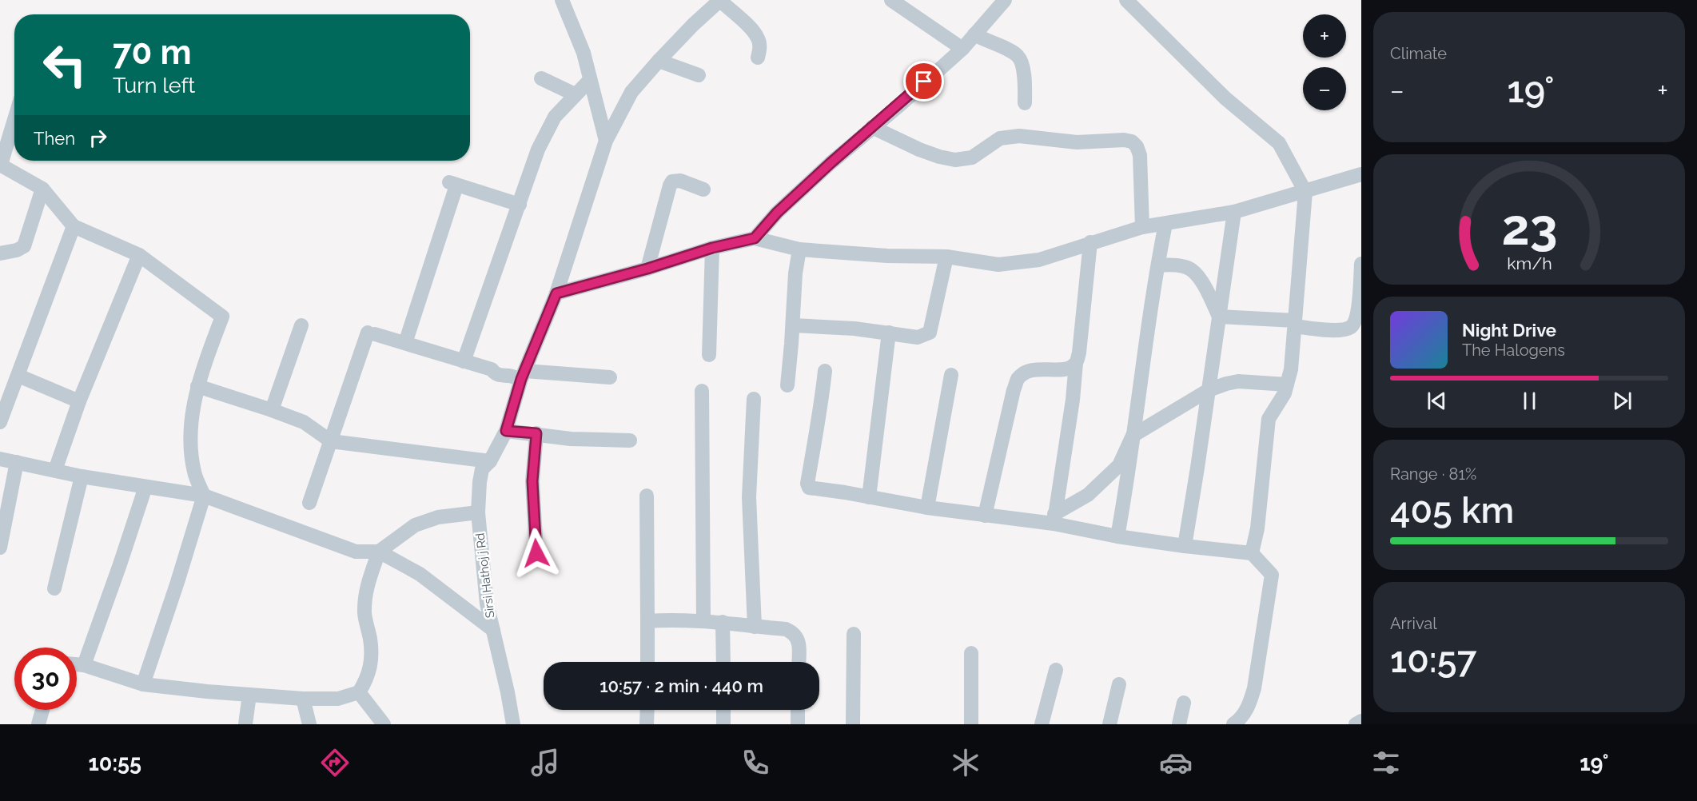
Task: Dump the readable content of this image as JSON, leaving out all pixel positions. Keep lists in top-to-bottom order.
{
  "streets": {
    "street": ["Sirsi Hathoj j Rd"]
  },
  "page": {
    "tile": [
      "Climate",
      ["Range · 81%", "405 km"],
      ["Arrival", "10:57"]
    ],
    "map_buttons": ["+", "−"],
    "turn": ["70 m", "Turn left"],
    "heat": ["−", "19°", "+"],
    "then": "Then",
    "song": ["Night Drive", "The Halogens"],
    "limit": "30",
    "trip": "10:57 · 2 min · 440 m",
    "tabs": ["10:55", "19°"],
    "gauge": ["23", "km/h"]
  }
}
